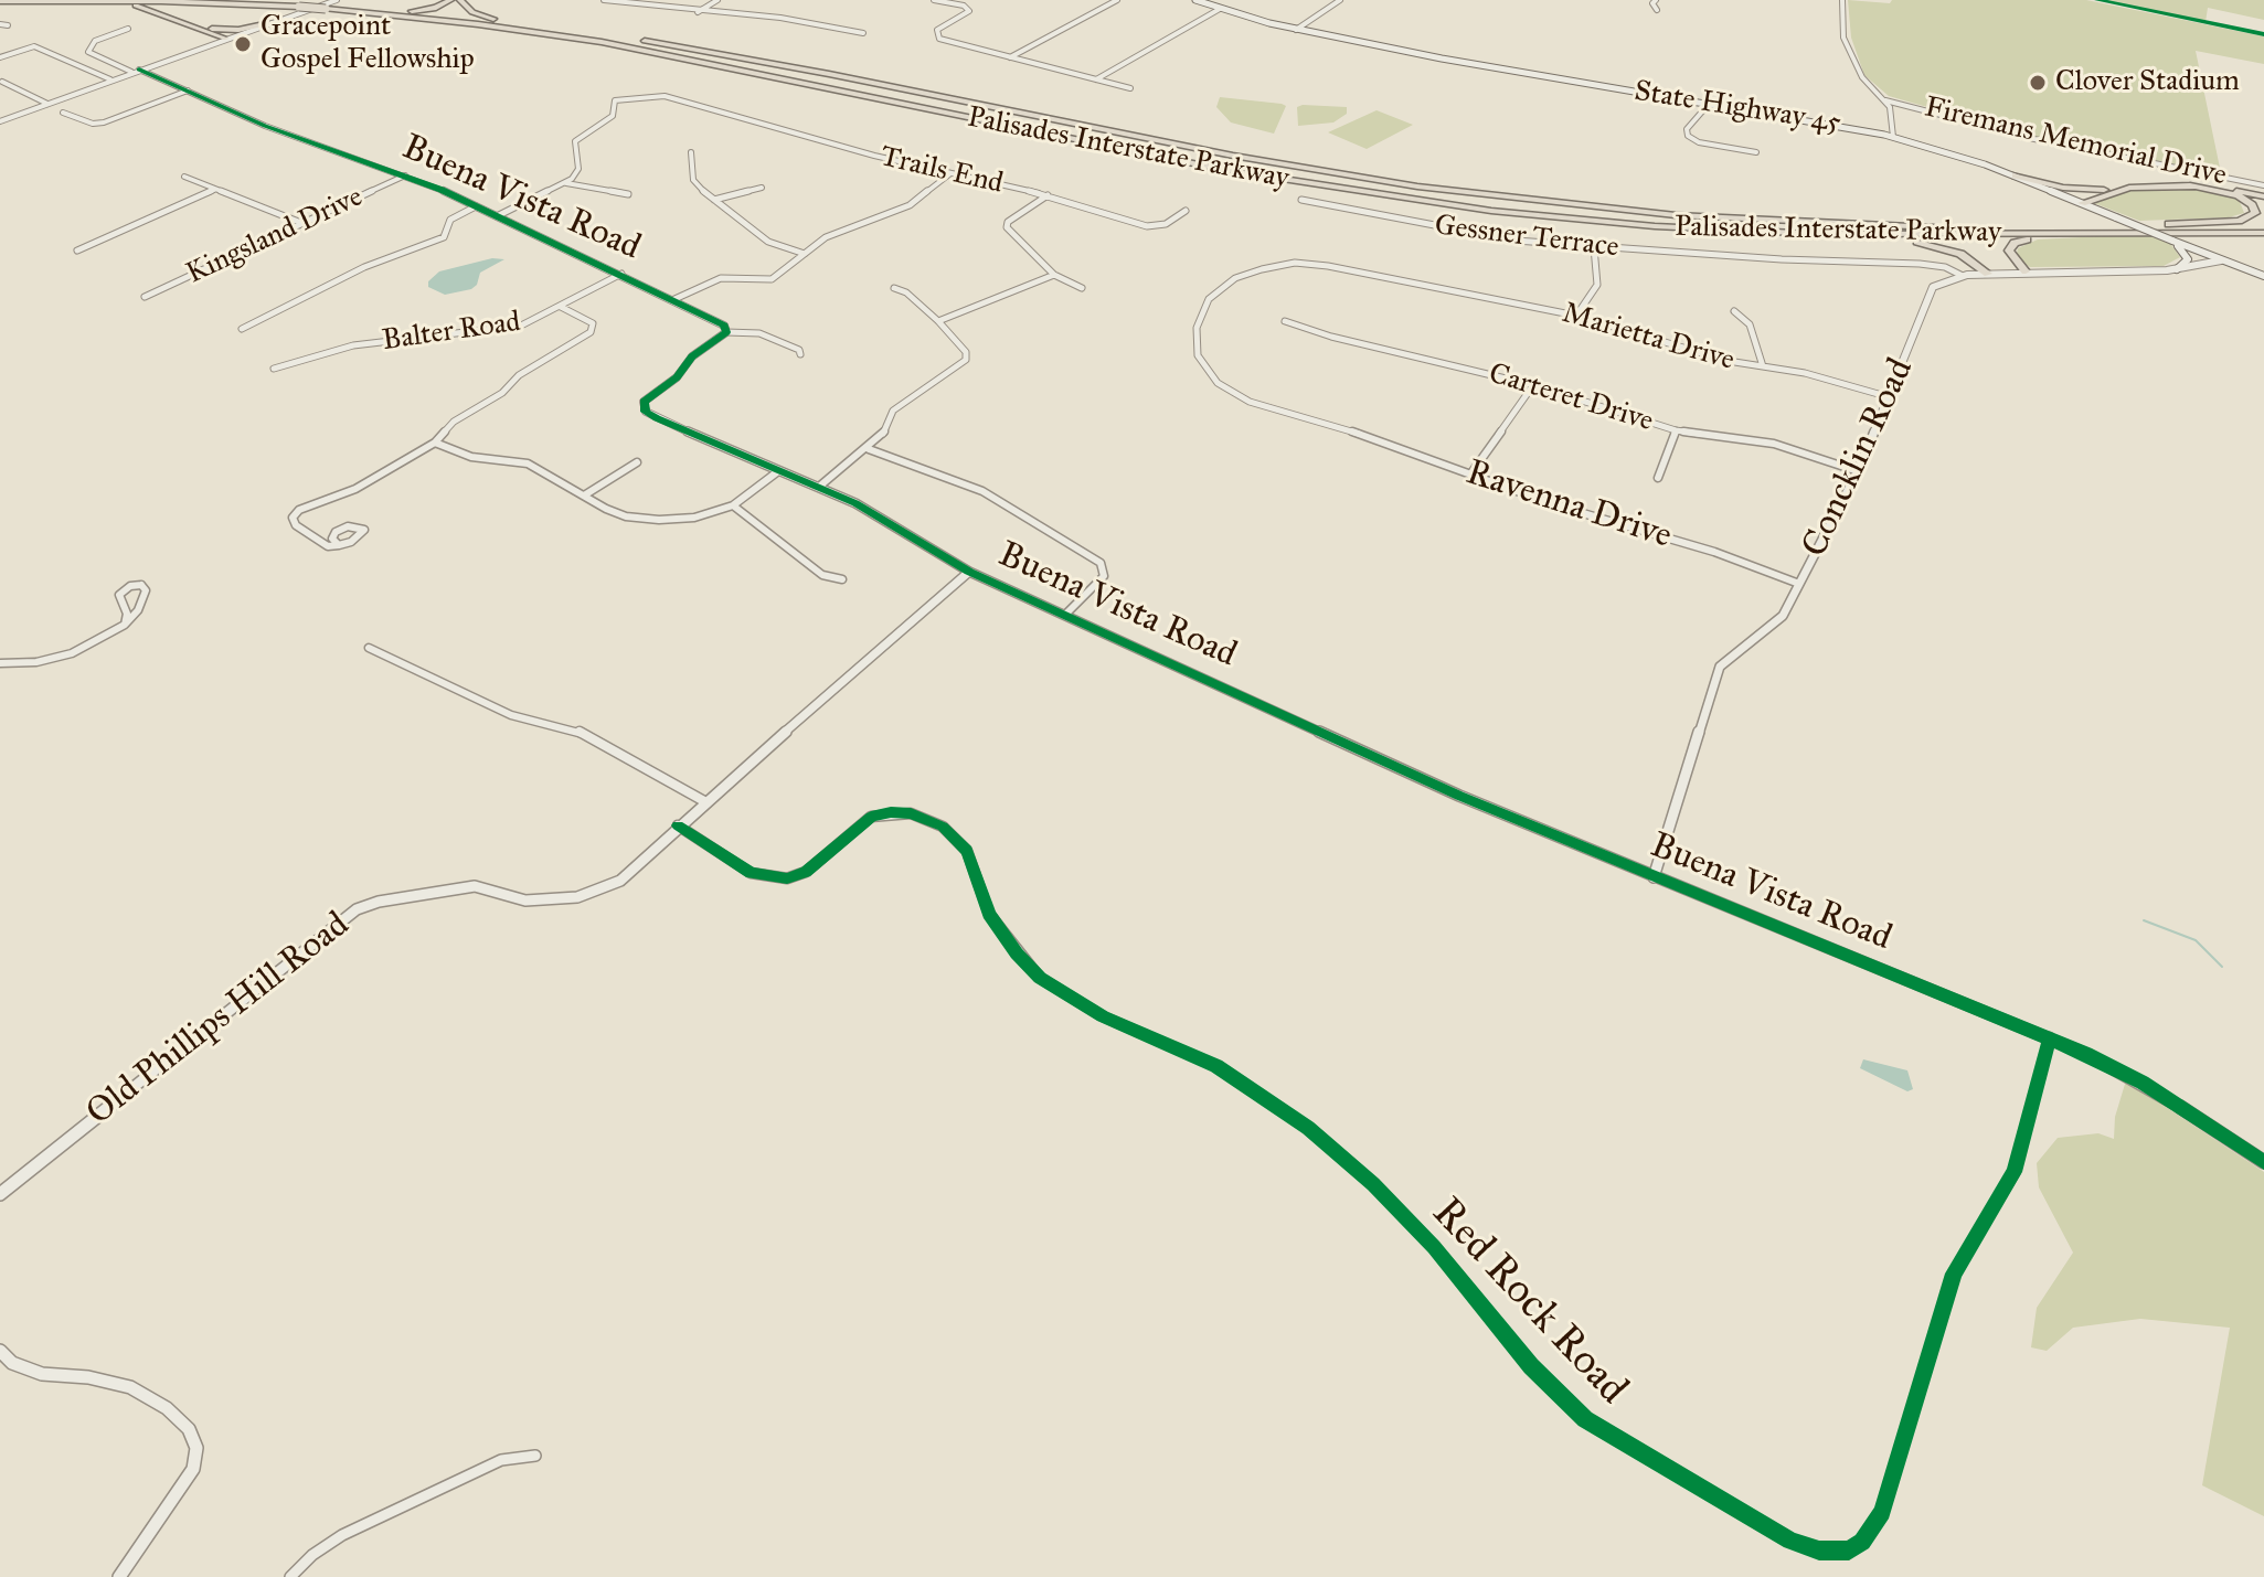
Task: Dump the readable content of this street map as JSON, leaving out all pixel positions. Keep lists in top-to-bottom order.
{
  "streets": {
    "highway": ["Palisades Interstate Parkway"],
    "main road": ["State Highway 45"],
    "street": [
      "Firemans Memorial Drive",
      "Trails End",
      "Buena Vista Road",
      "Kingsland Drive",
      "Gessner Terrace",
      "Balter Road",
      "Marietta Drive",
      "Carteret Drive",
      "Concklin Road",
      "Ravenna Drive",
      "Old Phillips Hill Road",
      "Red Rock Road"
    ]
  },
  "crossings": [
    ["State Highway 45", "Concklin Road"],
    ["Buena Vista Road", "Kingsland Drive"],
    ["Buena Vista Road", "Balter Road"],
    ["Buena Vista Road", "Concklin Road"],
    ["Buena Vista Road", "Old Phillips Hill Road"],
    ["Buena Vista Road", "Red Rock Road"],
    ["Gessner Terrace", "Concklin Road"],
    ["Marietta Drive", "Concklin Road"],
    ["Marietta Drive", "Ravenna Drive"],
    ["Carteret Drive", "Concklin Road"],
    ["Concklin Road", "Ravenna Drive"],
    ["Old Phillips Hill Road", "Red Rock Road"]
  ],
  "places": ["Gracepoint Gospel Fellowship", "Clover Stadium"]
}
